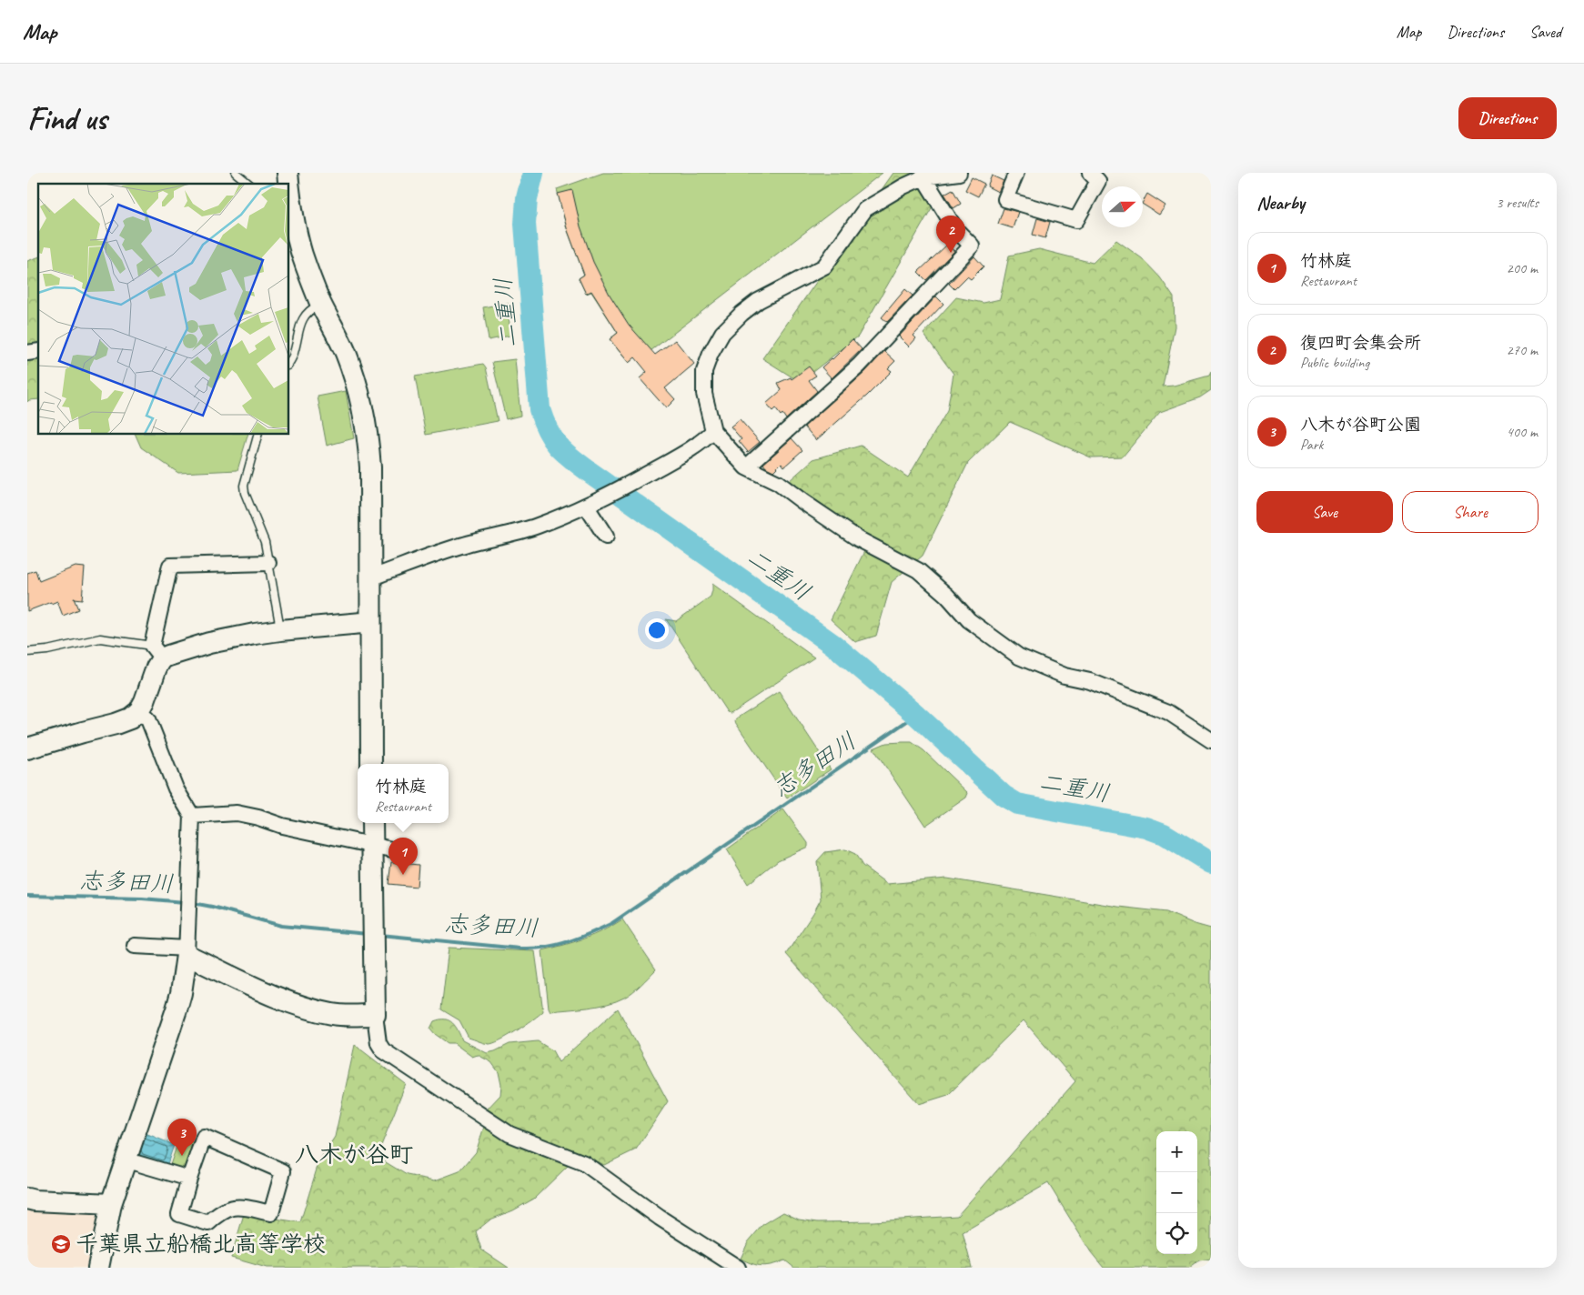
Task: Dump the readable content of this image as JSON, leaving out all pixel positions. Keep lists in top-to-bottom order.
{
  "districts": ["八木が谷町"],
  "water": ["二重川", "志多田川"],
  "places": {
    "school or university": ["千葉県立船橋北高等学校"]
  },
  "north": "right",
  "page": {
    "header": "Map",
    "nav": ["Map", "Directions", "Saved"],
    "buttons": [
      "Directions",
      ["Save", "Share"]
    ],
    "title": "Find us",
    "heading": ["Nearby", "3 results"],
    "pins": ["2", "1", "3"],
    "list": [
      {
        "mark": "1",
        "name": "竹林庭",
        "note": "Restaurant",
        "value": "200 m"
      },
      {
        "mark": "2",
        "name": "復四町会集会所",
        "note": "Public building",
        "value": "270 m"
      },
      {
        "mark": "3",
        "name": "八木が谷町公園",
        "note": "Park",
        "value": "400 m"
      }
    ],
    "popup": ["竹林庭", "Restaurant"],
    "map_buttons": ["+", "−"]
  }
}
